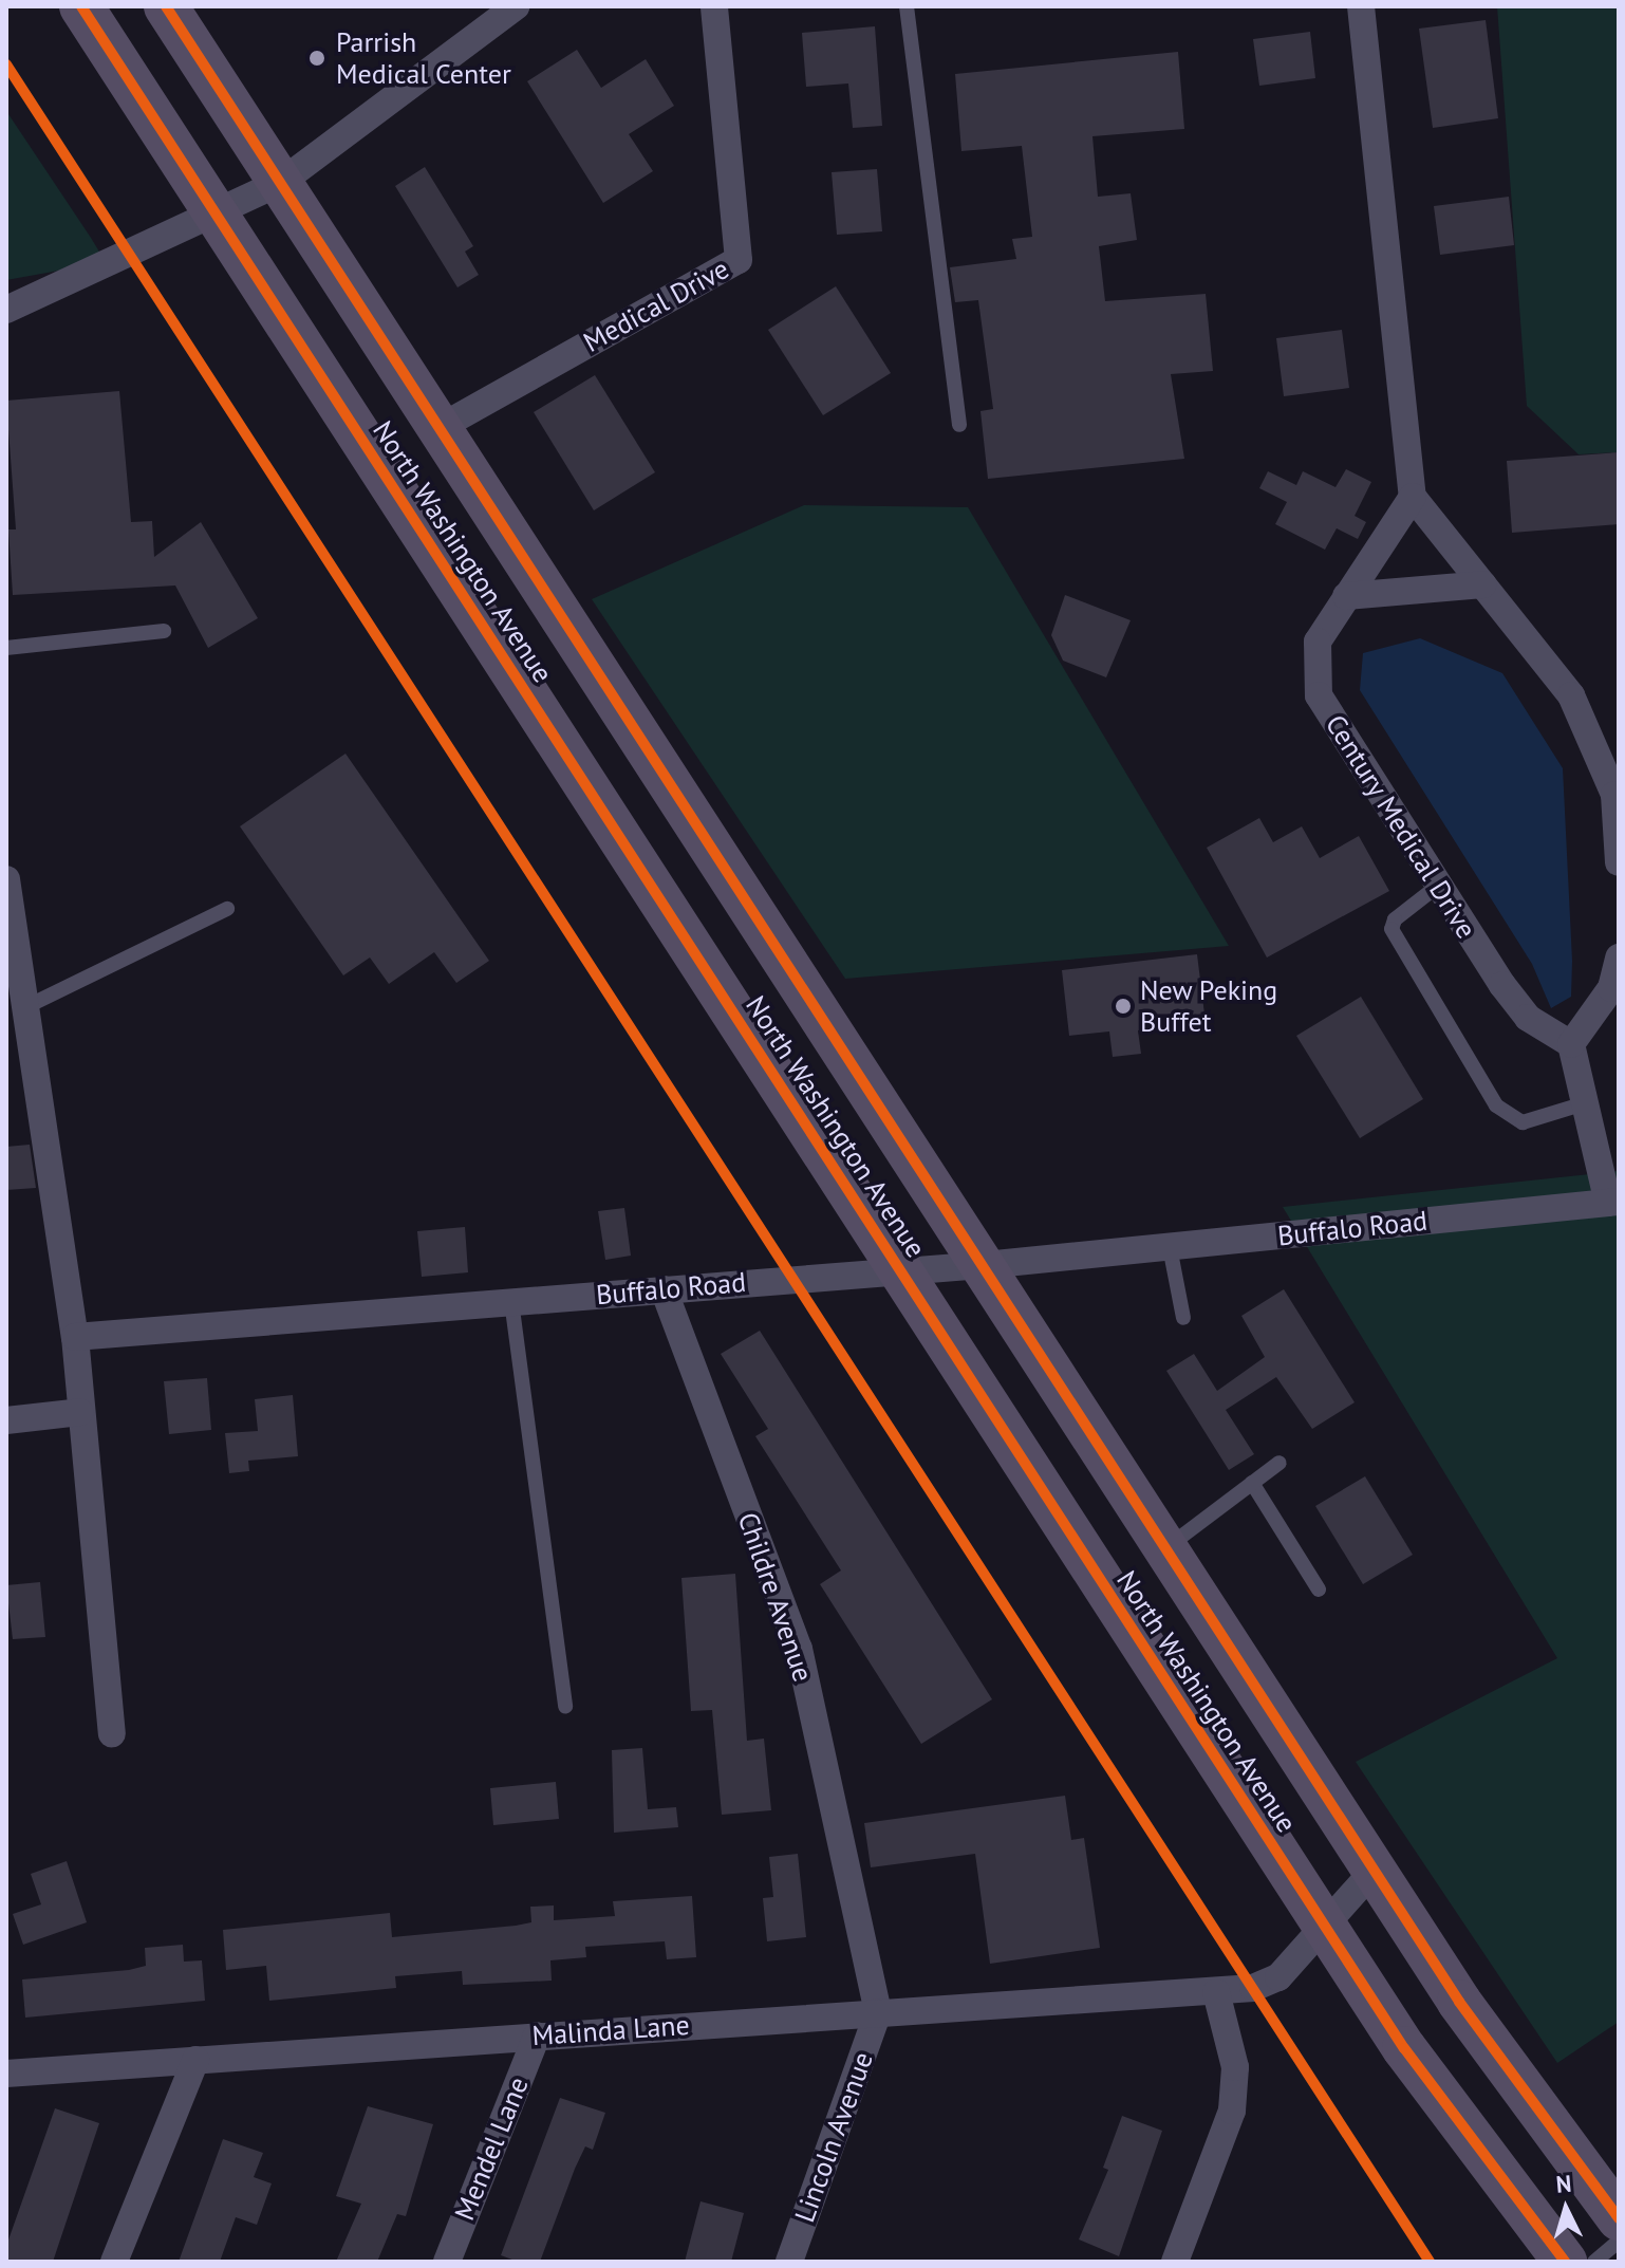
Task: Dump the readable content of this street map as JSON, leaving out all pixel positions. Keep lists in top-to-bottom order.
{
  "streets": {
    "main road": ["North Washington Avenue"],
    "street": [
      "Medical Drive",
      "Century Medical Drive",
      "Buffalo Road",
      "Childre Avenue",
      "Malinda Lane",
      "Lincoln Avenue",
      "Mendel Lane"
    ]
  },
  "crossings": [
    ["Medical Drive", "North Washington Avenue"],
    ["North Washington Avenue", "Buffalo Road"],
    ["North Washington Avenue", "Malinda Lane"],
    ["Buffalo Road", "Childre Avenue"],
    ["Childre Avenue", "Malinda Lane"],
    ["Childre Avenue", "Lincoln Avenue"],
    ["Malinda Lane", "Lincoln Avenue"],
    ["Malinda Lane", "Mendel Lane"]
  ],
  "places": ["Parrish Medical Center", "New Peking Buffet"],
  "north": "top"
}
